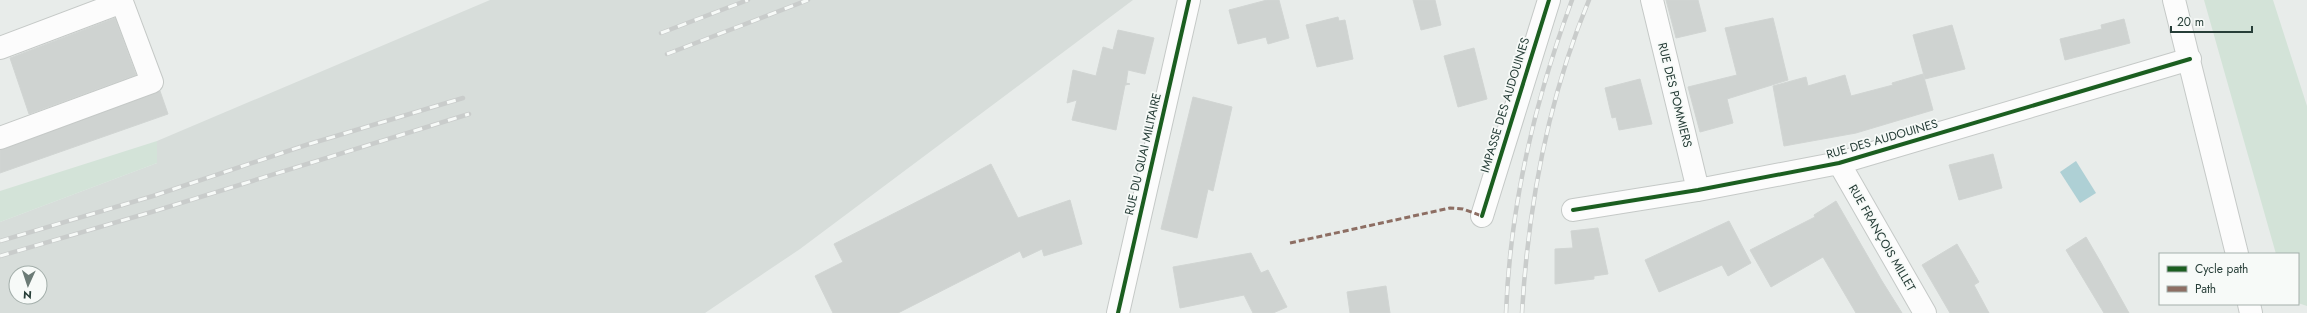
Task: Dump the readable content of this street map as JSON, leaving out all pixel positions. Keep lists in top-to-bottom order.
{
  "streets": {
    "street": [
      "RUE DES POMMIERS",
      "IMPASSE DES AUDOUINES",
      "RUE DES AUDOUINES",
      "RUE DU QUAI MILITAIRE",
      "RUE FRANÇOIS MILLET"
    ]
  },
  "crossings": [
    ["RUE DES POMMIERS", "RUE DES AUDOUINES"],
    ["RUE DES AUDOUINES", "RUE FRANÇOIS MILLET"]
  ],
  "legend": ["Cycle path", "Path"],
  "scale_bar": "20 m",
  "north": "bottom"
}
